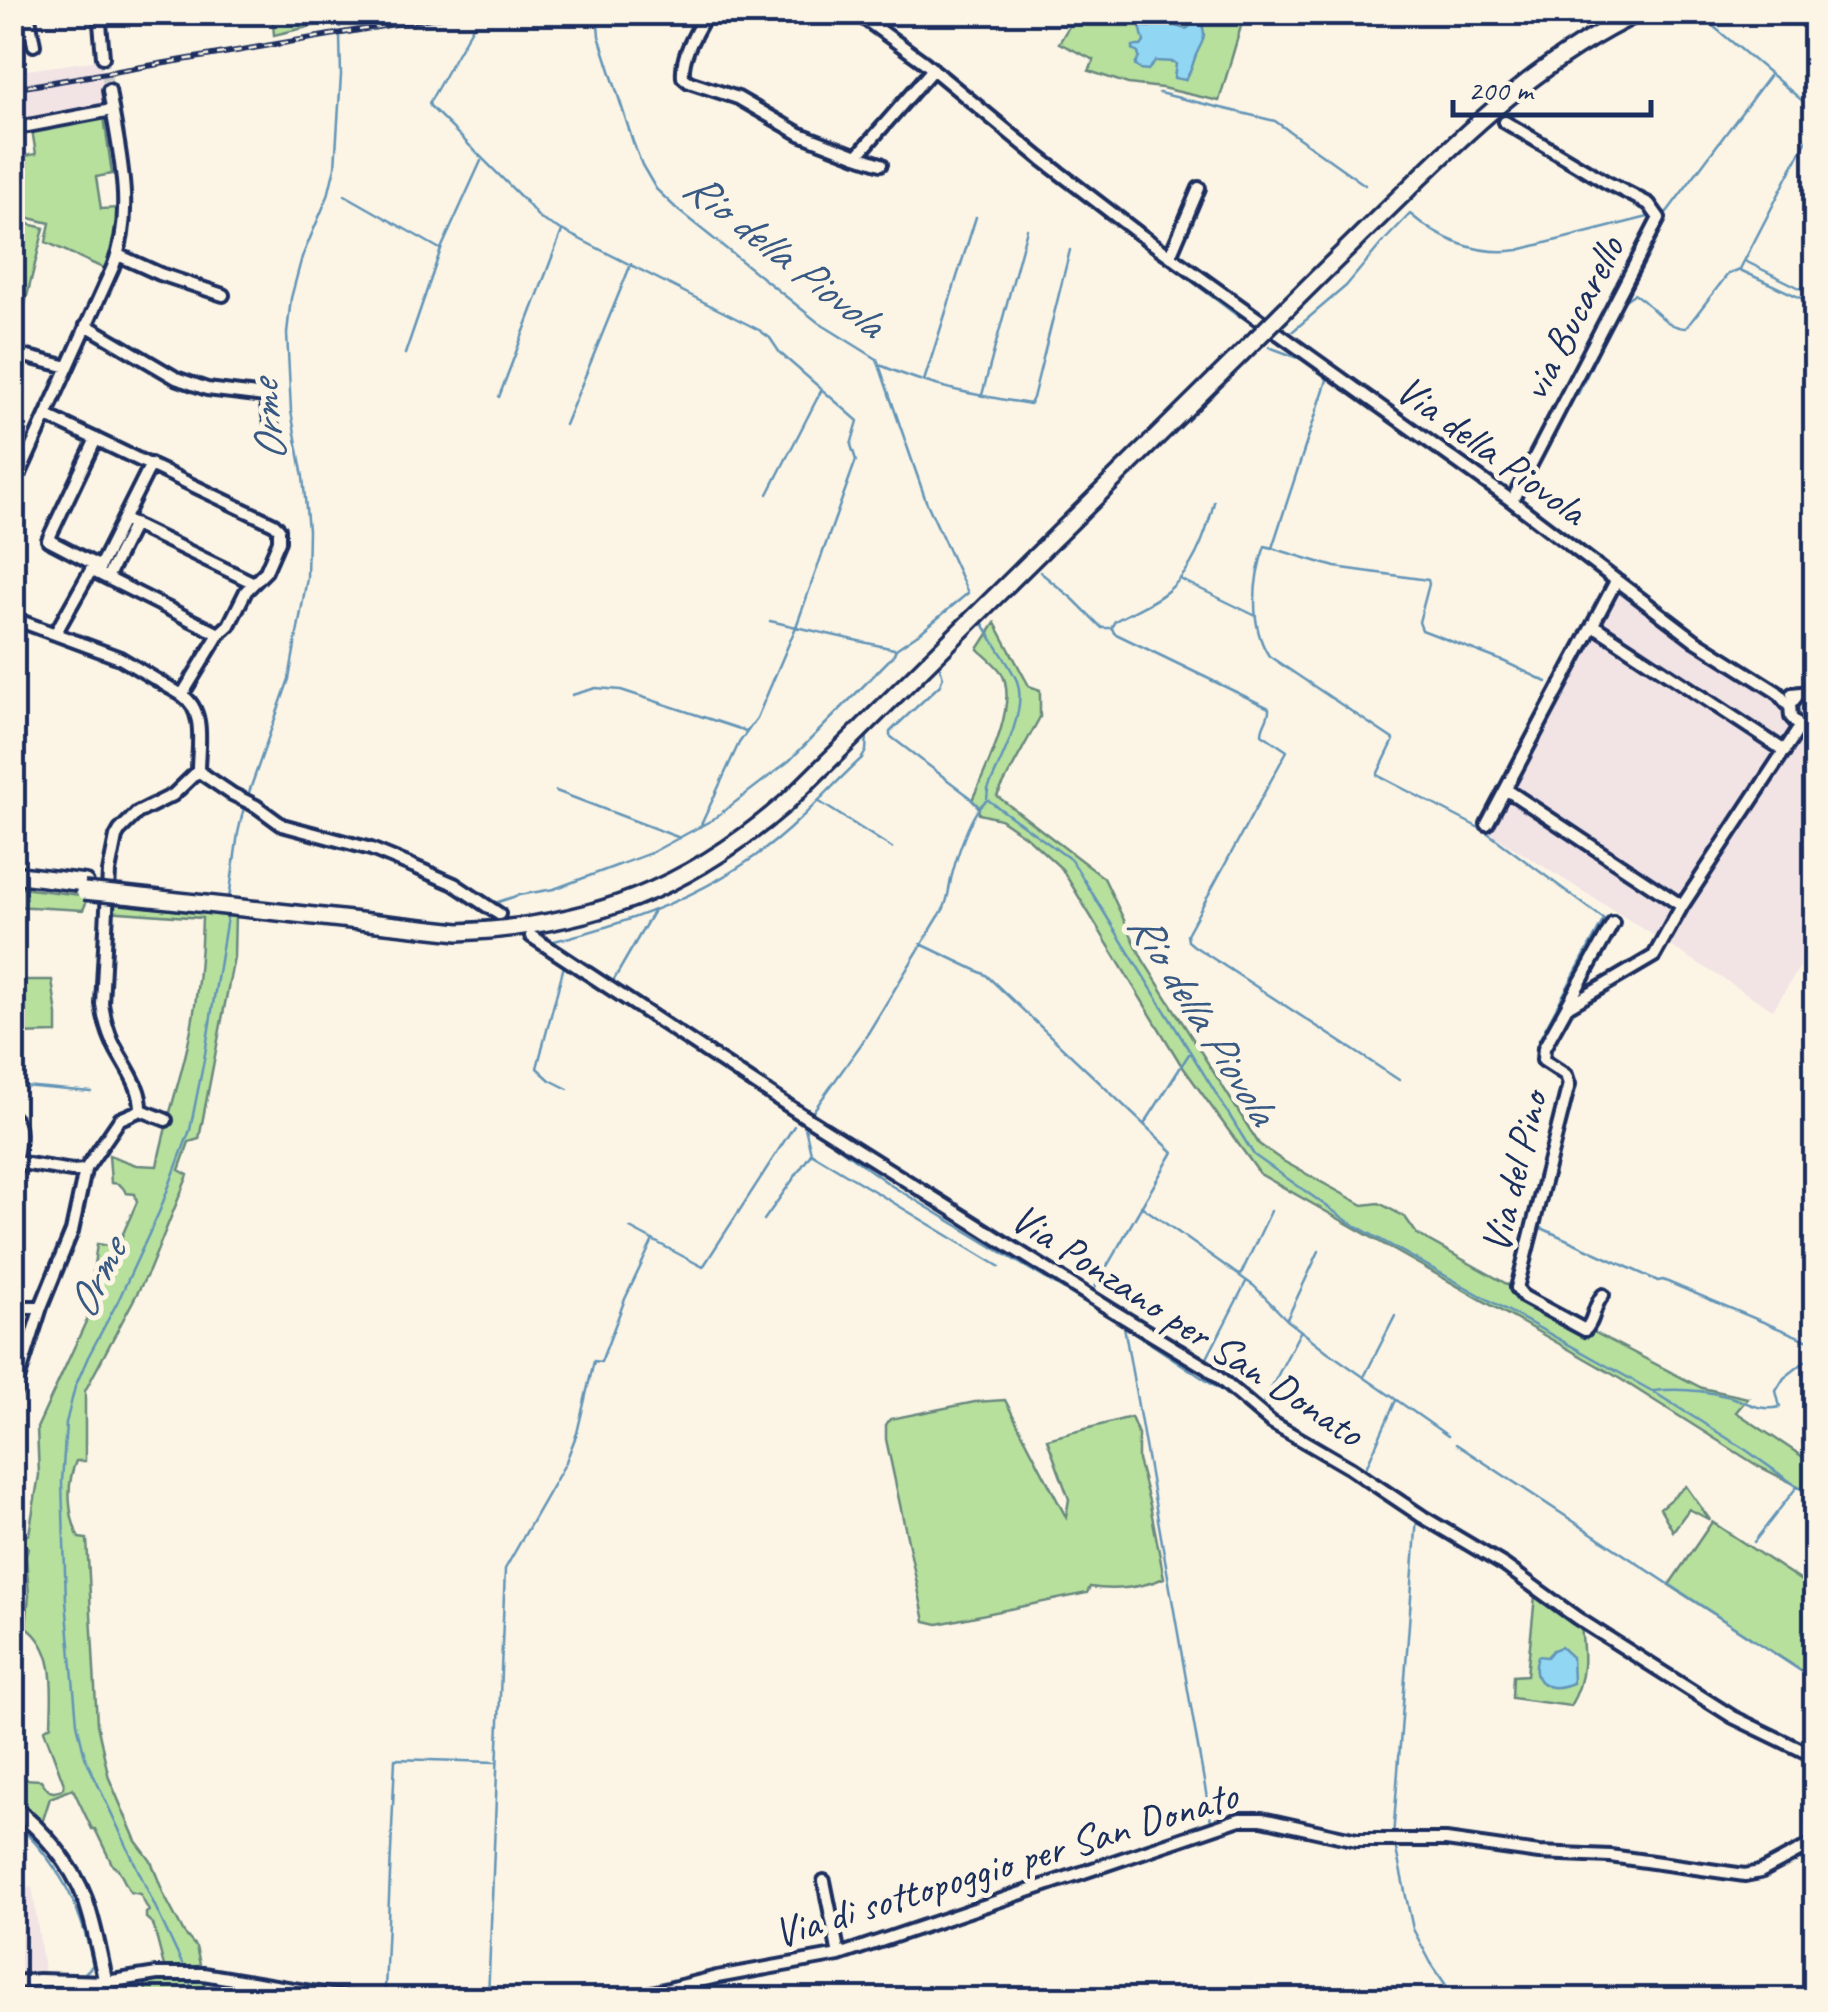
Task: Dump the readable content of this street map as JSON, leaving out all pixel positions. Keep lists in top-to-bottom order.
{
  "streets": {
    "street": [
      "via Bucarello",
      "Via della Piovola",
      "Via del Pino",
      "Via Ponzano per San Donato",
      "Via di sottopoggio per San Donato"
    ]
  },
  "crossings": [
    ["via Bucarello", "Via della Piovola"]
  ],
  "water": ["Rio della Piovola", "Orme"],
  "scale_bar": "200 m"
}
